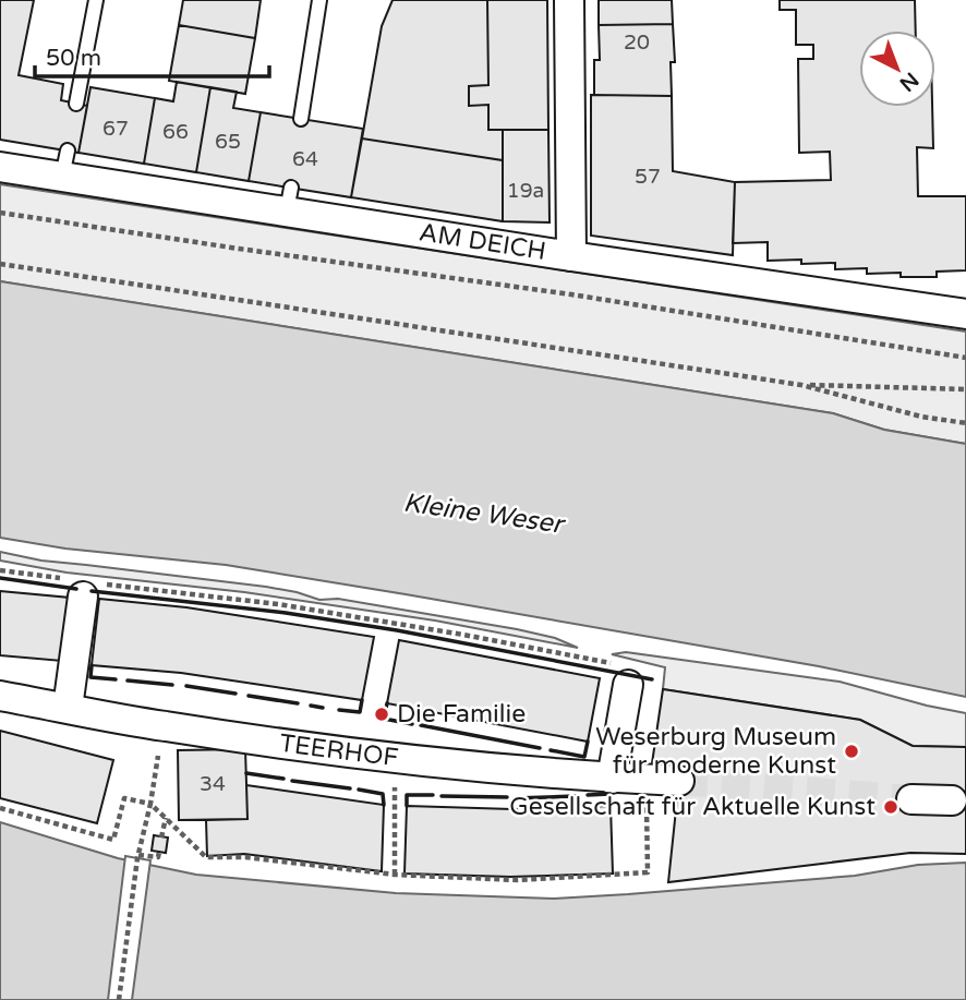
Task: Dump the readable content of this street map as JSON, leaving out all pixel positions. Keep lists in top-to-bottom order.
{
  "streets": {
    "street": ["AM DEICH", "TEERHOF"]
  },
  "water": ["Kleine Weser"],
  "places": ["Die Familie", "Weserburg Museum für moderne Kunst", "Gesellschaft für Aktuelle Kunst"],
  "house_numbers": [
    "20",
    "67",
    "66",
    "65",
    "64",
    "57",
    "19a",
    "34"
  ],
  "scale_bar": "50 m",
  "north": "bottom right"
}
